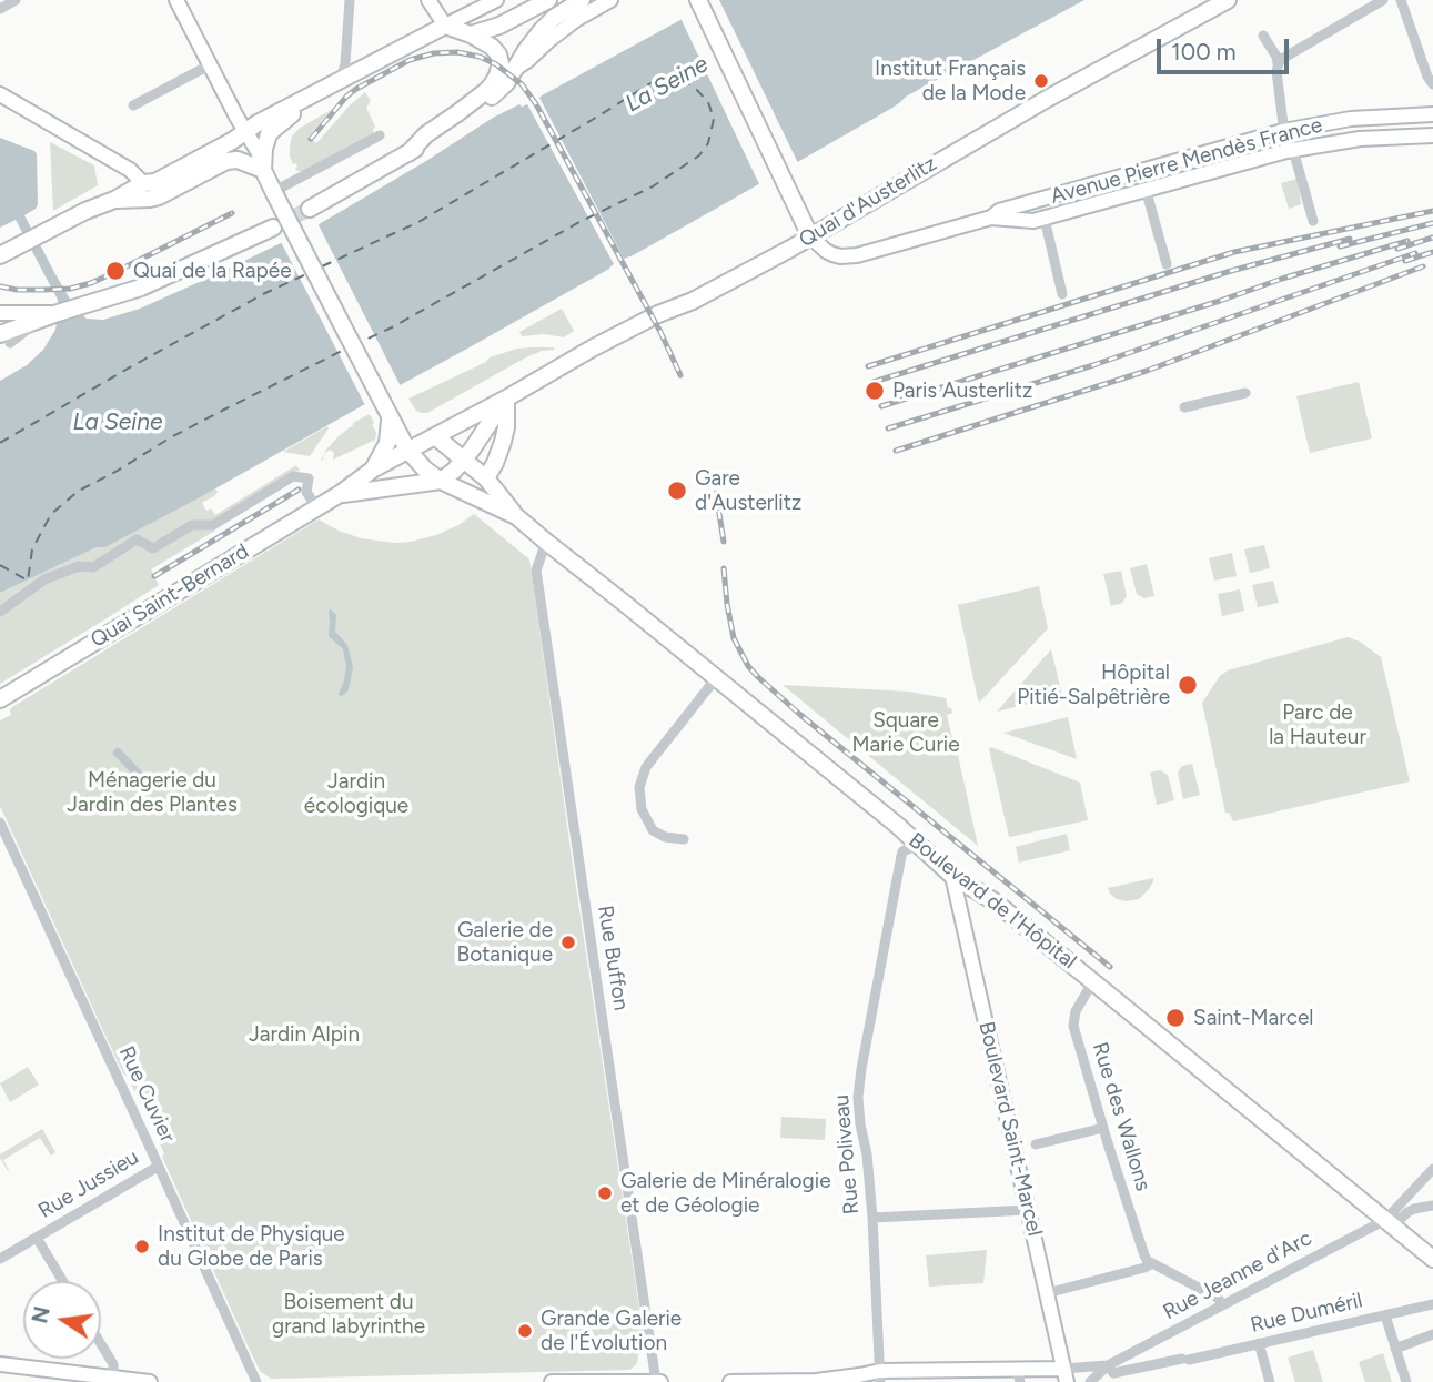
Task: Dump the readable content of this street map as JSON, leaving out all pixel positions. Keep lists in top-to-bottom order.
{
  "streets": {
    "main road": ["Quai d'Austerlitz", "Quai Saint-Bernard", "Boulevard de l'Hôpital"],
    "street": [
      "Avenue Pierre Mendès France",
      "Rue Buffon",
      "Rue Cuvier",
      "Rue des Wallons",
      "Boulevard Saint-Marcel",
      "Rue Poliveau",
      "Rue Jussieu",
      "Rue Jeanne d'Arc",
      "Rue Duméril"
    ]
  },
  "crossings": [
    ["Avenue Pierre Mendès France", "Quai d'Austerlitz"],
    ["Quai d'Austerlitz", "Quai Saint-Bernard"],
    ["Quai Saint-Bernard", "Boulevard de l'Hôpital"],
    ["Boulevard de l'Hôpital", "Rue Buffon"],
    ["Boulevard de l'Hôpital", "Rue des Wallons"],
    ["Boulevard de l'Hôpital", "Boulevard Saint-Marcel"],
    ["Boulevard de l'Hôpital", "Rue Poliveau"],
    ["Boulevard de l'Hôpital", "Rue Jeanne d'Arc"],
    ["Rue Cuvier", "Rue Jussieu"],
    ["Boulevard Saint-Marcel", "Rue Jeanne d'Arc"],
    ["Rue Jeanne d'Arc", "Rue Duméril"]
  ],
  "water": ["La Seine"],
  "parks": [
    "Parc de la Hauteur",
    "Square Marie Curie",
    "Ménagerie du Jardin des Plantes",
    "Jardin écologique",
    "Jardin Alpin",
    "Boisement du grand labyrinthe"
  ],
  "places": [
    "Institut Français de la Mode",
    "Quai de la Rapée",
    "Paris Austerlitz",
    "Gare d'Austerlitz",
    "Hôpital Pitié-Salpêtrière",
    "Galerie de Botanique",
    "Saint-Marcel",
    "Galerie de Minéralogie et de Géologie",
    "Institut de Physique du Globe de Paris",
    "Grande Galerie de l'Évolution"
  ],
  "scale_bar": "100 m",
  "north": "left"
}
